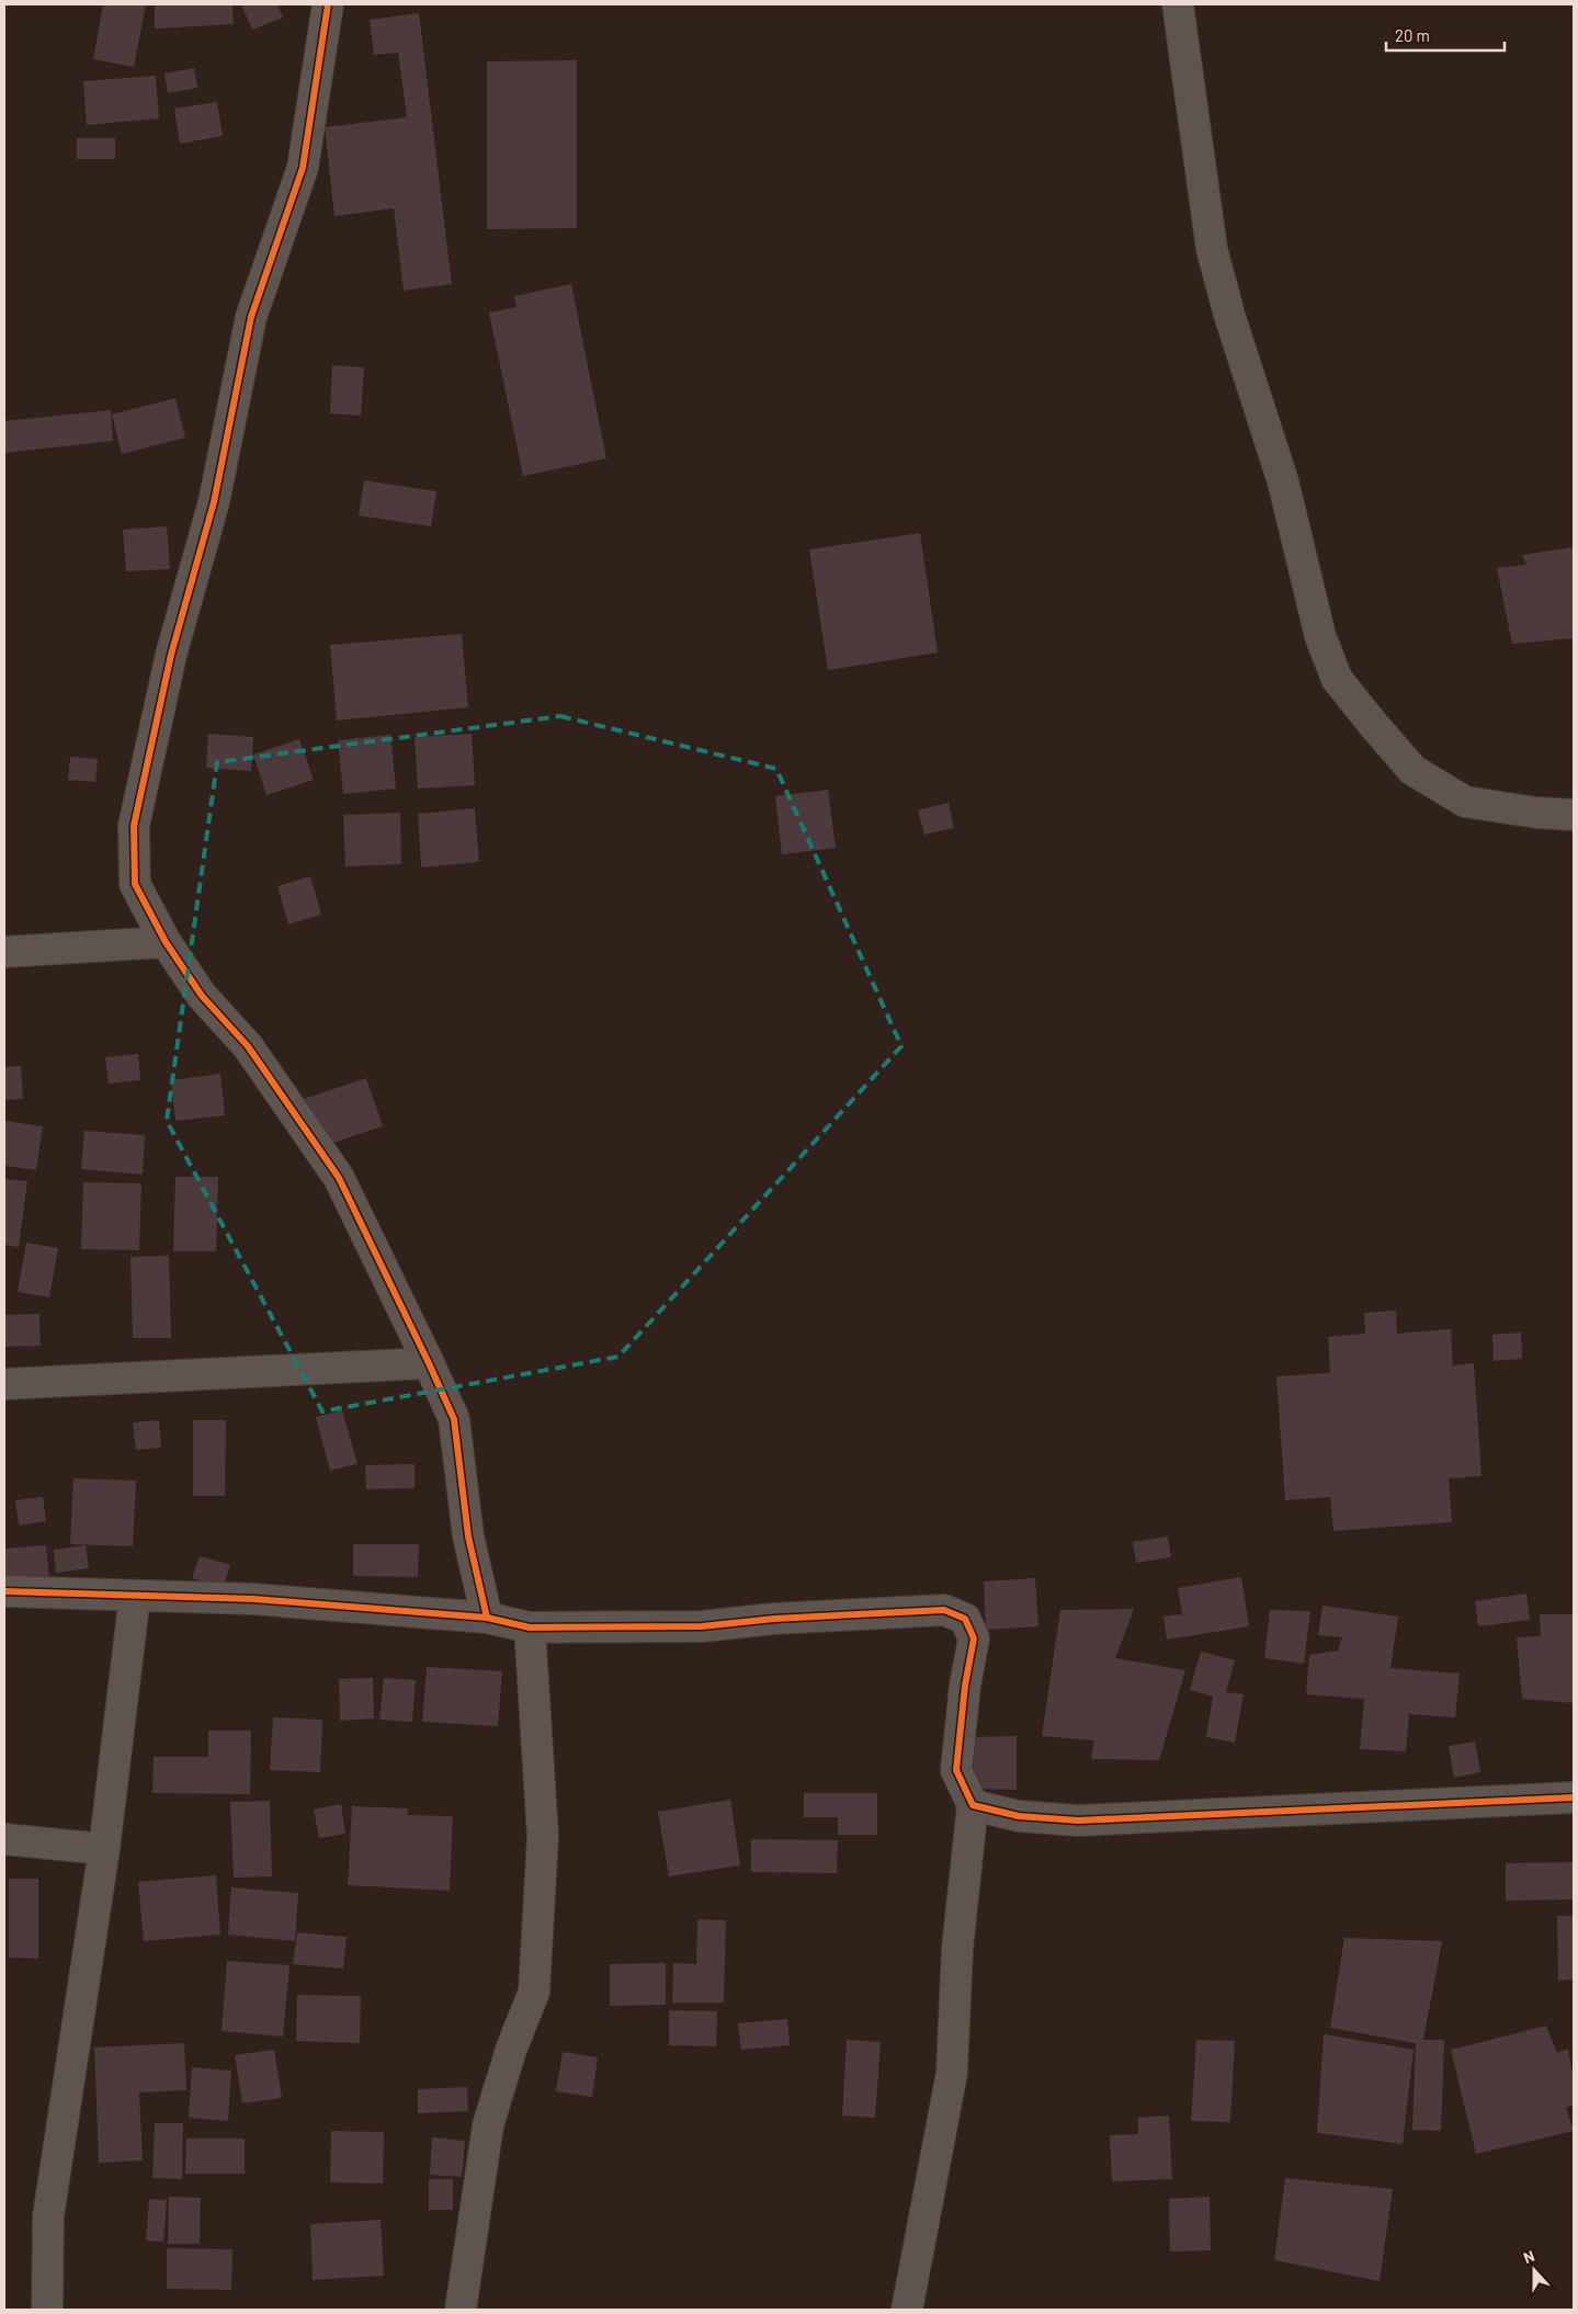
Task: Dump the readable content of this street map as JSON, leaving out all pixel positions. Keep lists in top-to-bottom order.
{
  "scale_bar": "20 m",
  "north": "top"
}
